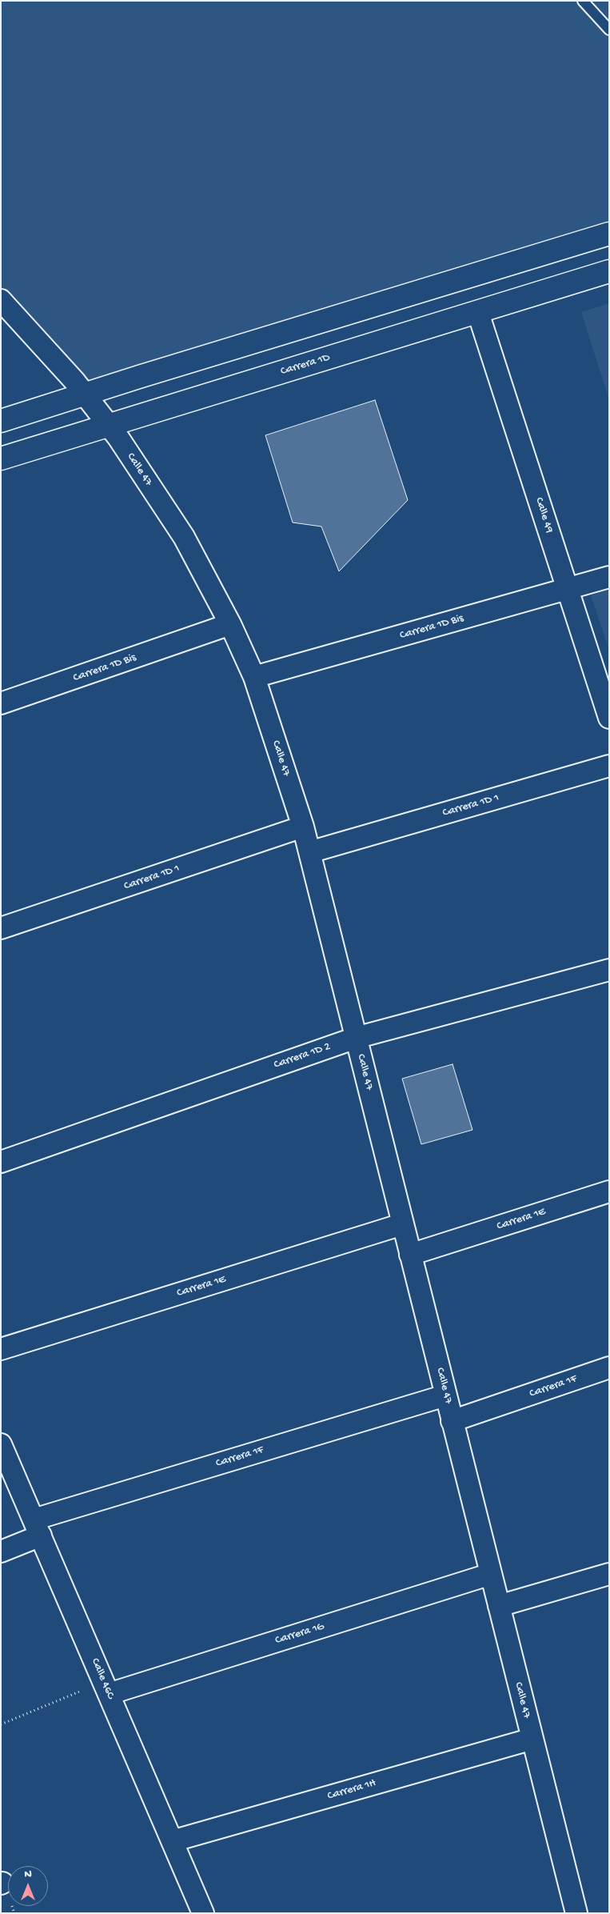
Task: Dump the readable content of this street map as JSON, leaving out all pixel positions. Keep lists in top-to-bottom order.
{
  "streets": {
    "street": [
      "Carrera 1D",
      "Calle 47",
      "Calle 49",
      "Carrera 1D Bis",
      "Carrera 1D 1",
      "Carrera 1D 2",
      "Carrera 1E",
      "Carrera 1F",
      "Carrera 1G",
      "Calle 46C",
      "Carrera 1H"
    ]
  },
  "crossings": [
    ["Carrera 1D", "Calle 47"],
    ["Carrera 1D", "Calle 49"],
    ["Calle 47", "Carrera 1D Bis"],
    ["Calle 47", "Carrera 1D 1"],
    ["Calle 47", "Carrera 1D 2"],
    ["Calle 47", "Carrera 1E"],
    ["Calle 47", "Carrera 1F"],
    ["Calle 47", "Carrera 1G"],
    ["Calle 47", "Carrera 1H"],
    ["Calle 49", "Carrera 1D Bis"],
    ["Carrera 1F", "Calle 46C"],
    ["Carrera 1G", "Calle 46C"],
    ["Calle 46C", "Carrera 1H"]
  ],
  "north": "top"
}
